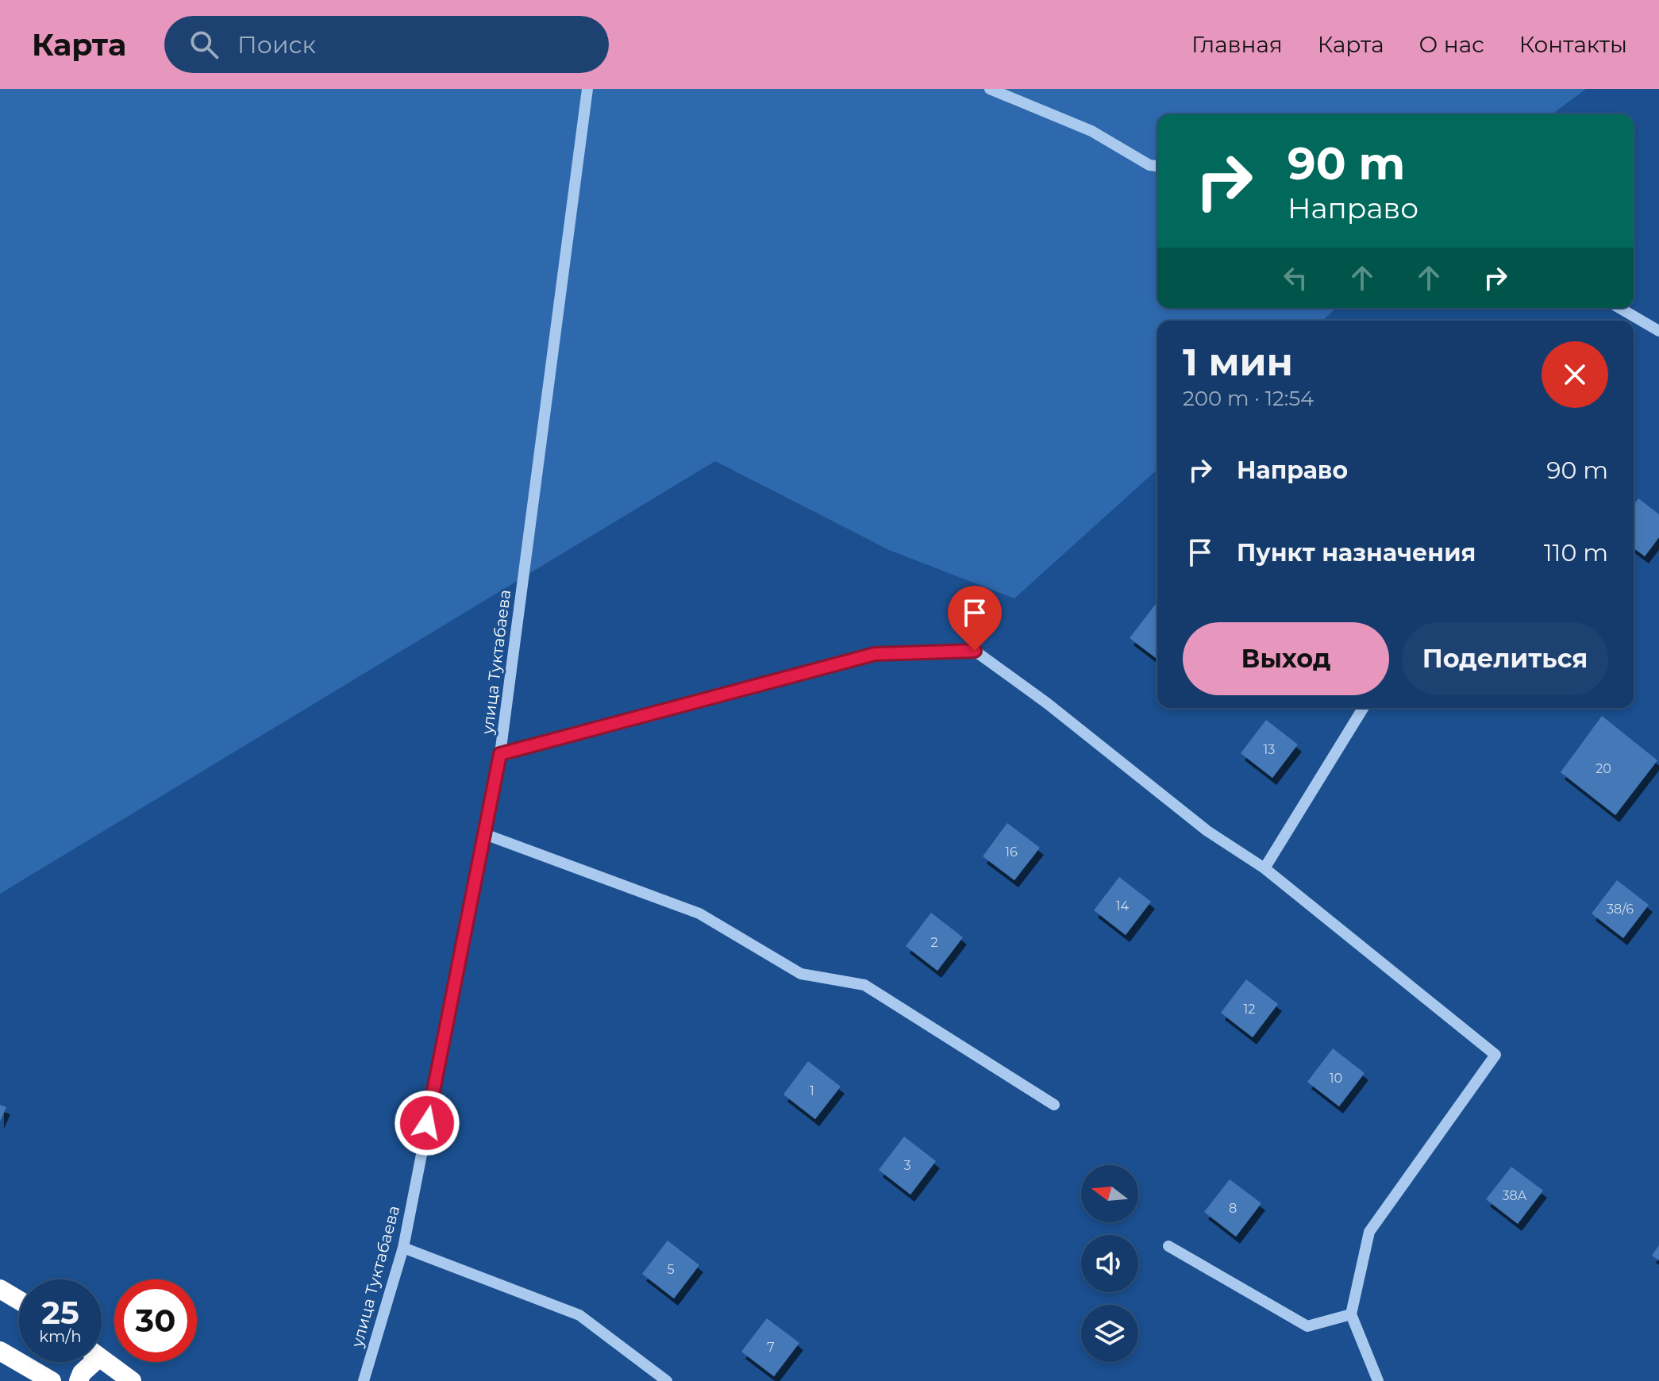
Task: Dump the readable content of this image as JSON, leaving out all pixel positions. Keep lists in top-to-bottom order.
{
  "streets": {
    "street": ["улица Туктабаева"]
  },
  "house_numbers": [
    "13",
    "20",
    "16",
    "14",
    "38/6",
    "2",
    "12",
    "10",
    "1",
    "3",
    "38А",
    "8",
    "5",
    "7"
  ],
  "north": "left",
  "page": {
    "header": "Карта",
    "search": "Поиск",
    "nav": [
      "Главная",
      "Карта",
      "О нас",
      "Контакты"
    ],
    "turn": ["90 m", "Направо"],
    "heading": ["1 мин", "200 m · 12:54"],
    "list": [
      {
        "name": "Направо",
        "value": "90 m"
      },
      {
        "name": "Пункт назначения",
        "value": "110 m"
      }
    ],
    "buttons": ["Выход", "Поделиться"],
    "speed": "25 km/h",
    "limit": "30"
  }
}
